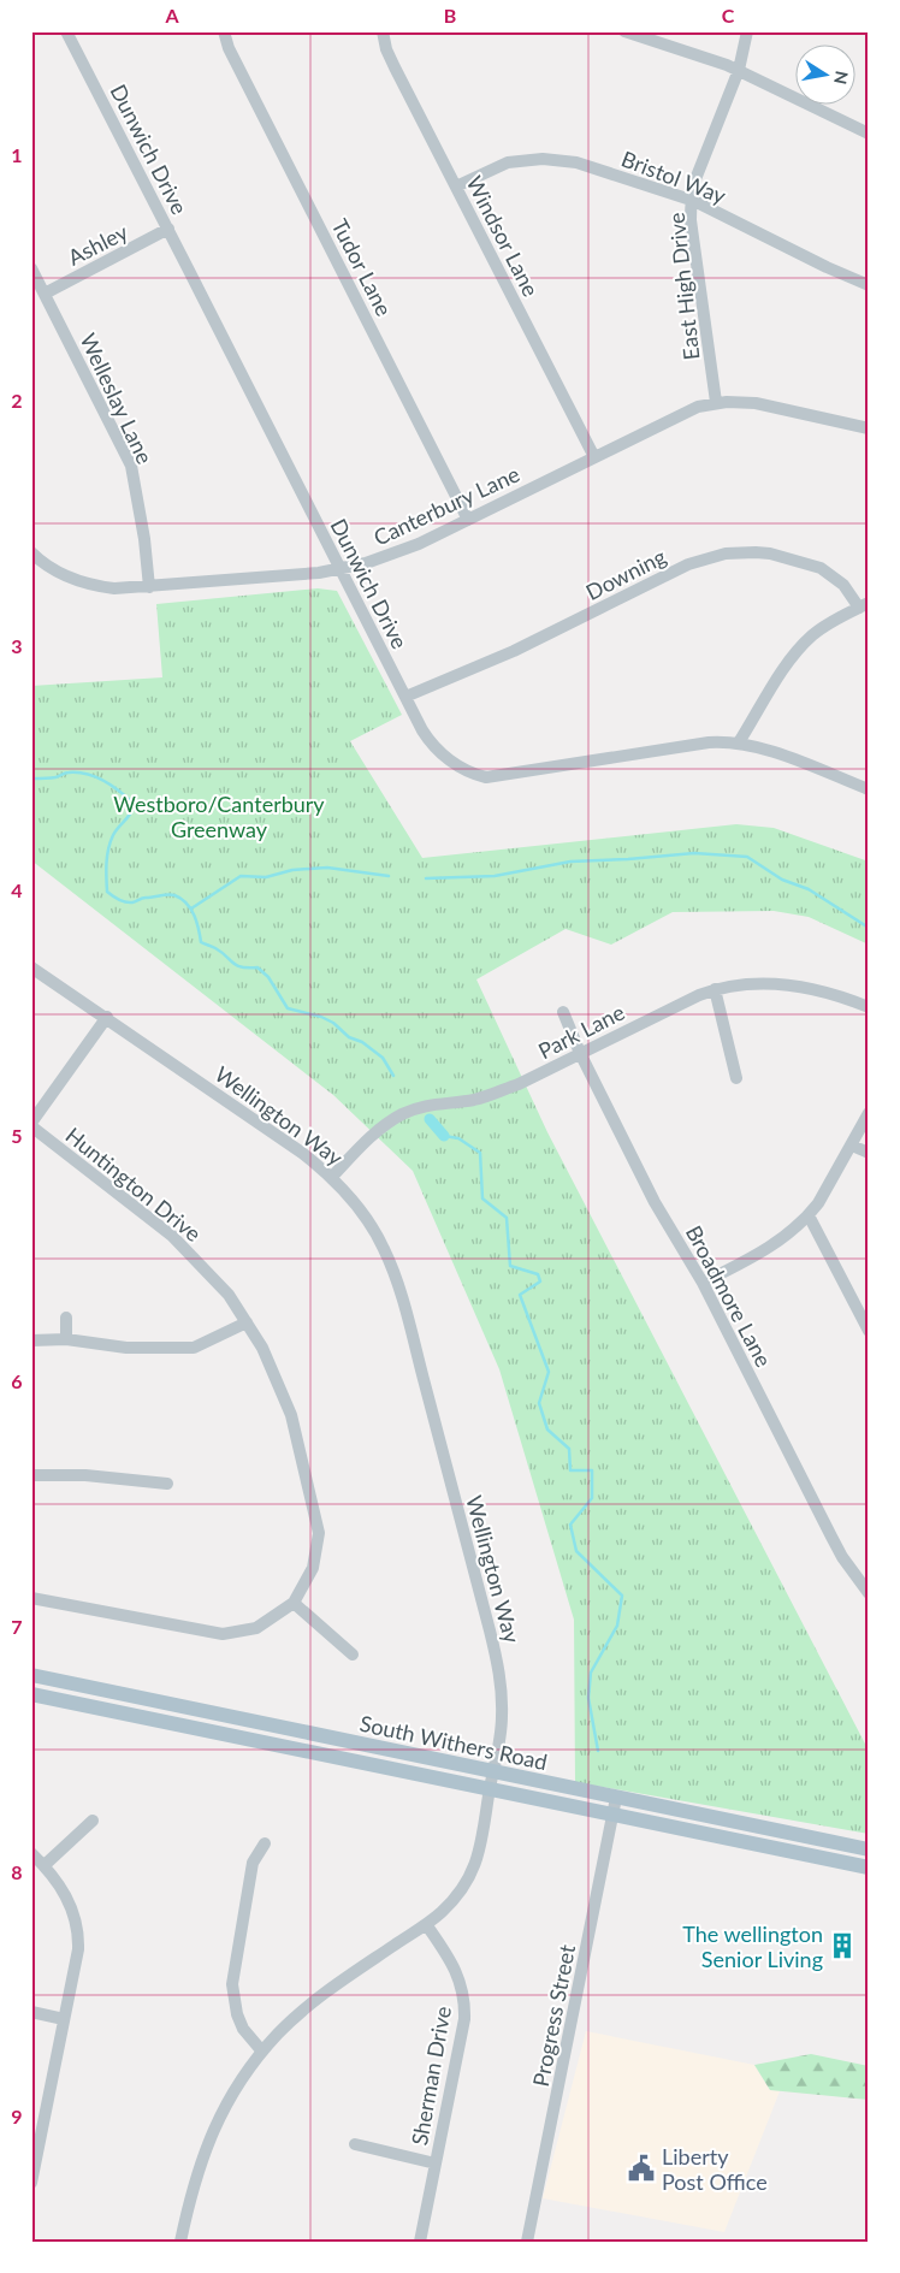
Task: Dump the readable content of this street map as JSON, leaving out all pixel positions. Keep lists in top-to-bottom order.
{
  "streets": {
    "main road": ["South Withers Road"],
    "street": [
      "Dunwich Drive",
      "Bristol Way",
      "Windsor Lane",
      "Ashley",
      "Tudor Lane",
      "East High Drive",
      "Welleslay Lane",
      "Canterbury Lane",
      "Downing",
      "Park Lane",
      "Wellington Way",
      "Huntington Drive",
      "Broadmore Lane",
      "Progress Street",
      "Sherman Drive"
    ]
  },
  "crossings": [
    ["Dunwich Drive", "Ashley"],
    ["Dunwich Drive", "Canterbury Lane"],
    ["Dunwich Drive", "Downing"],
    ["Bristol Way", "Windsor Lane"],
    ["Bristol Way", "East High Drive"],
    ["Windsor Lane", "Canterbury Lane"],
    ["Ashley", "Welleslay Lane"],
    ["Tudor Lane", "Canterbury Lane"],
    ["East High Drive", "Canterbury Lane"],
    ["Welleslay Lane", "Canterbury Lane"],
    ["Park Lane", "Wellington Way"],
    ["Park Lane", "Broadmore Lane"],
    ["Wellington Way", "South Withers Road"],
    ["Wellington Way", "Sherman Drive"],
    ["South Withers Road", "Progress Street"]
  ],
  "parks": ["Westboro/Canterbury Greenway"],
  "places": {
    "building": ["The wellington Senior Living"],
    "public building": ["Liberty Post Office"]
  },
  "north": "right",
  "grid": {
    "columns": ["A", "B", "C"],
    "rows": [
      "1",
      "2",
      "3",
      "4",
      "5",
      "6",
      "7",
      "8",
      "9"
    ]
  }
}
